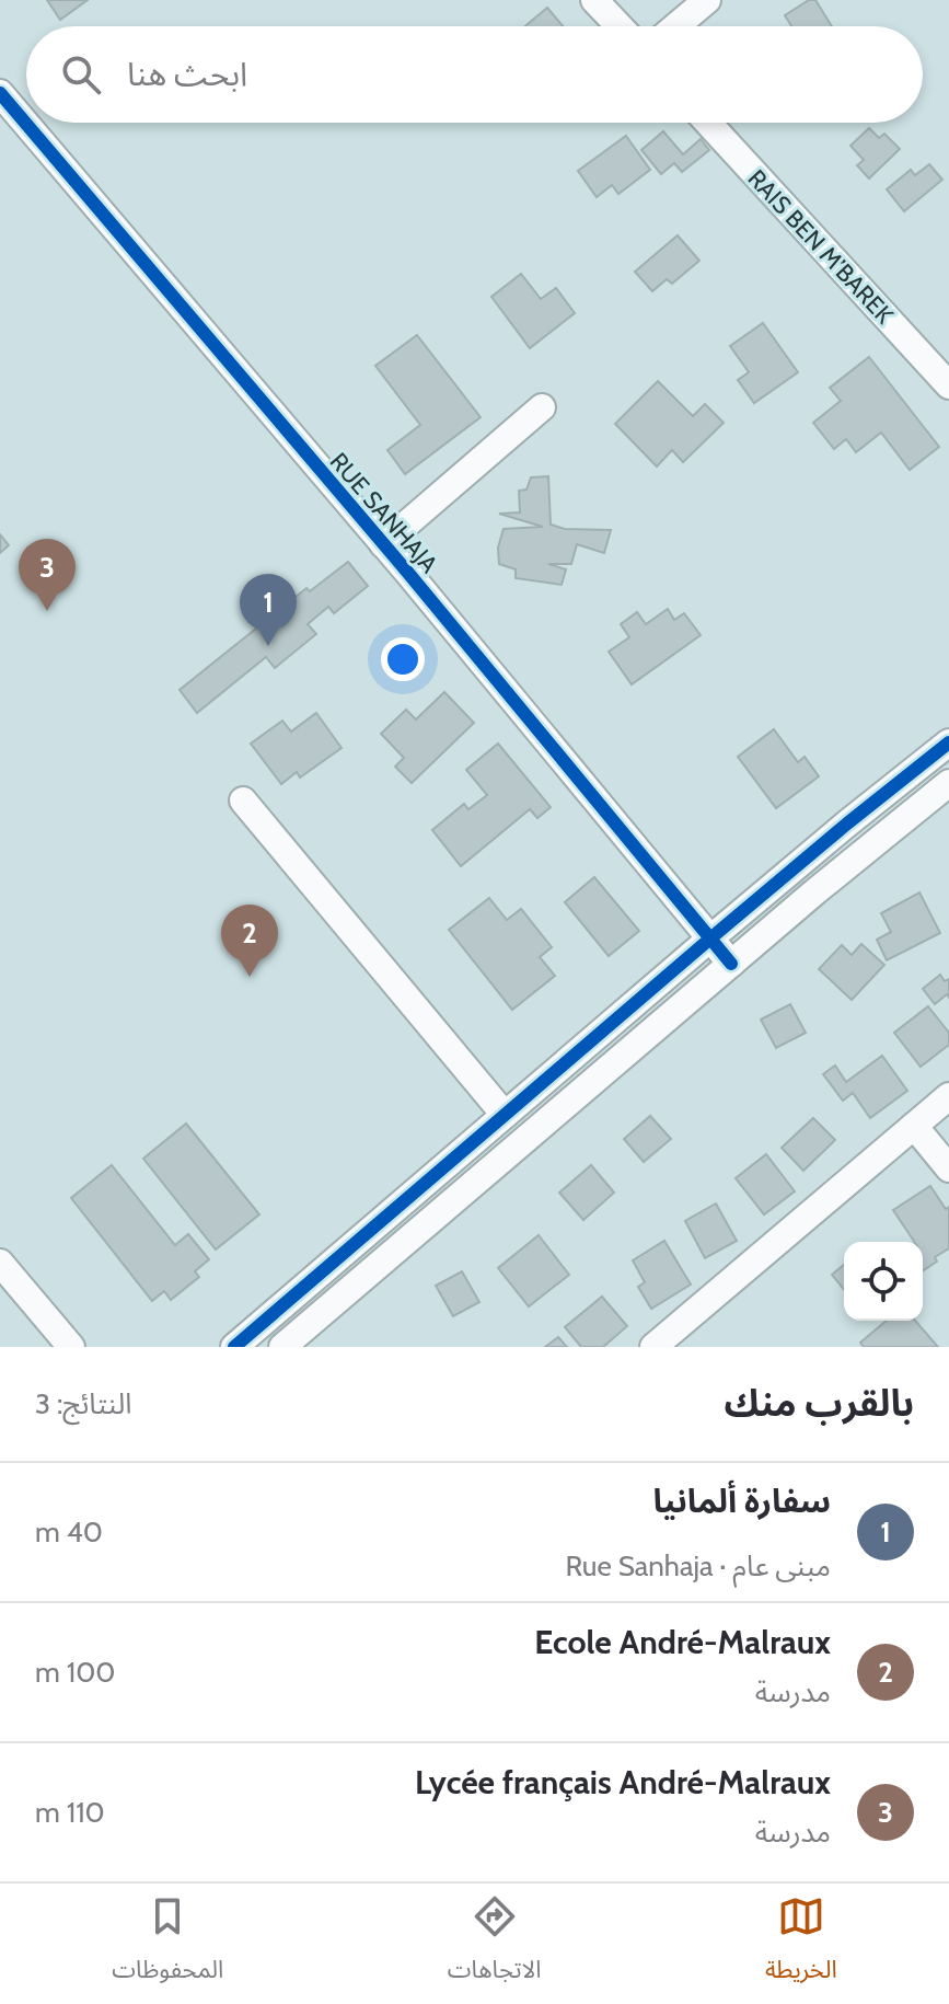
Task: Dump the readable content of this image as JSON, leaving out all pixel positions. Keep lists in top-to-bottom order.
{
  "streets": {
    "street": ["RAIS BEN M’BAREK", "RUE SANHAJA"]
  },
  "page": {
    "search": "ابحث هنا",
    "pins": ["3", "1", "2"],
    "heading": ["بالقرب منك", "النتائج: 3"],
    "list": [
      {
        "mark": "1",
        "name": "سفارة ألمانيا",
        "note": "مبنى عام · Rue Sanhaja",
        "value": "40 m"
      },
      {
        "mark": "2",
        "name": "Ecole André-Malraux",
        "note": "مدرسة",
        "value": "100 m"
      },
      {
        "mark": "3",
        "name": "Lycée français André-Malraux",
        "note": "مدرسة",
        "value": "110 m"
      }
    ],
    "nav": ["الخريطة", "الاتجاهات", "المحفوظات"]
  }
}
